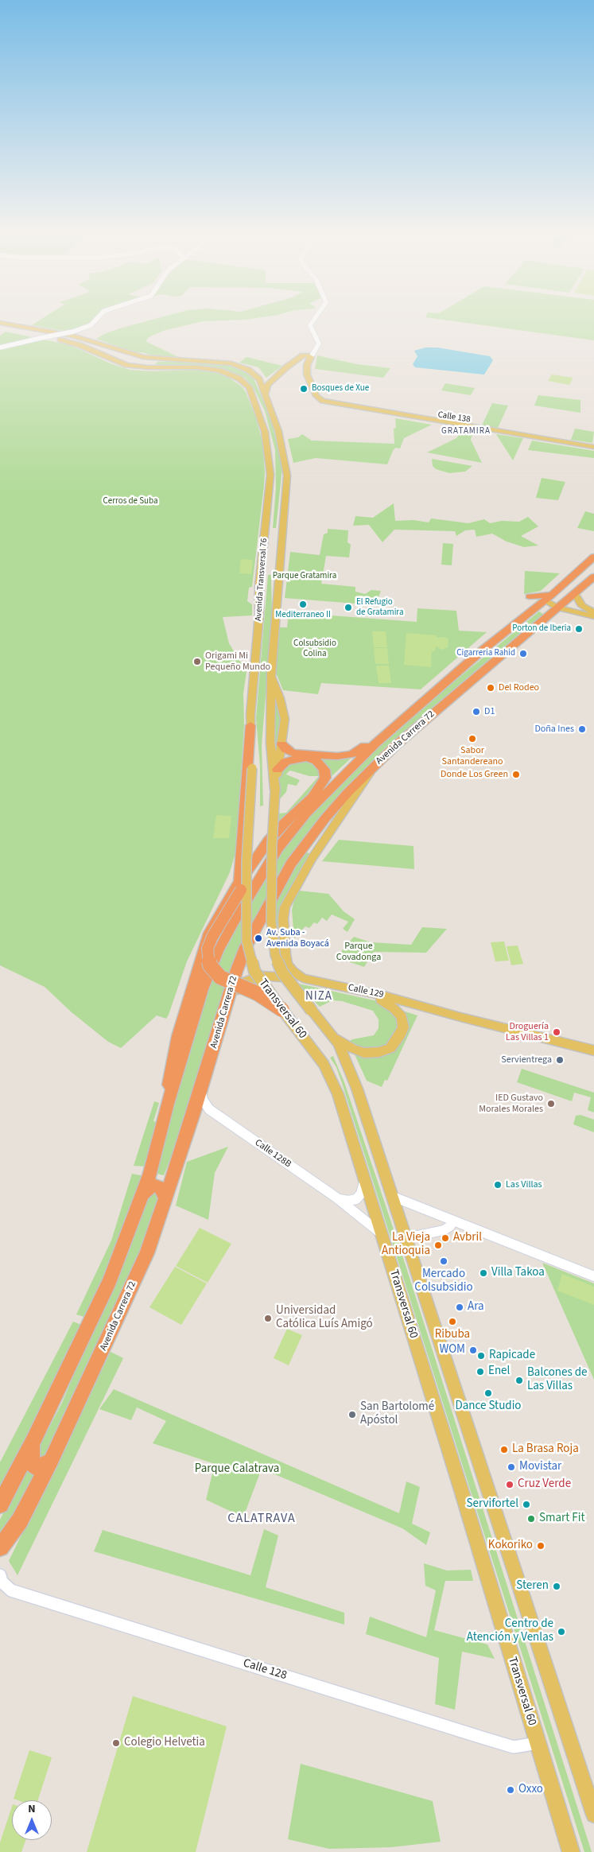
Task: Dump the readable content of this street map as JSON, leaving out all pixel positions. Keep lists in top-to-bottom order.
{
  "streets": {
    "highway": ["Avenida Carrera 72"],
    "main road": [
      "Calle 138",
      "Avenida Transversal 76",
      "Calle 129",
      "Transversal 60"
    ],
    "street": ["Calle 128B", "Calle 128"]
  },
  "crossings": [
    ["Avenida Transversal 76", "Transversal 60"],
    ["Avenida Carrera 72", "Calle 129"],
    ["Transversal 60", "Calle 128B"],
    ["Transversal 60", "Calle 128"]
  ],
  "districts": ["GRATAMIRA", "NIZA", "CALATRAVA"],
  "parks": [
    "Cerros de Suba",
    "Parque Gratamira",
    "Colsubsidio Colina",
    "Parque Covadonga",
    "Parque Calatrava"
  ],
  "places": [
    "Bosques de Xue",
    "Mediterraneo II",
    "El Refugio de Gratamira",
    "Porton de Iberia",
    "Cigarreria Rahid",
    "Origami Mi Pequeño Mundo",
    "Del Rodeo",
    "D1",
    "Doña Ines",
    "Sabor Santandereano",
    "Donde Los Green",
    "Av. Suba - Avenida Boyacá",
    "Droguería Las Villas 1",
    "Servientrega",
    "IED Gustavo Morales Morales",
    "Las Villas",
    "Avbril",
    "La Vieja Antioquia",
    "Mercado Colsubsidio",
    "Villa Takoa",
    "Ara",
    "Universidad Católica Luís Amigó",
    "Ribuba",
    "WOM",
    "Rapicade",
    "Enel",
    "Balcones de Las Villas",
    "Dance Studio",
    "San Bartolomé Apóstol",
    "La Brasa Roja",
    "Movistar",
    "Cruz Verde",
    "Servifortel",
    "Smart Fit",
    "Kokoriko",
    "Steren",
    "Centro de Atención y Venlas",
    "Colegio Helvetia",
    "Oxxo"
  ],
  "north": "top"
}
